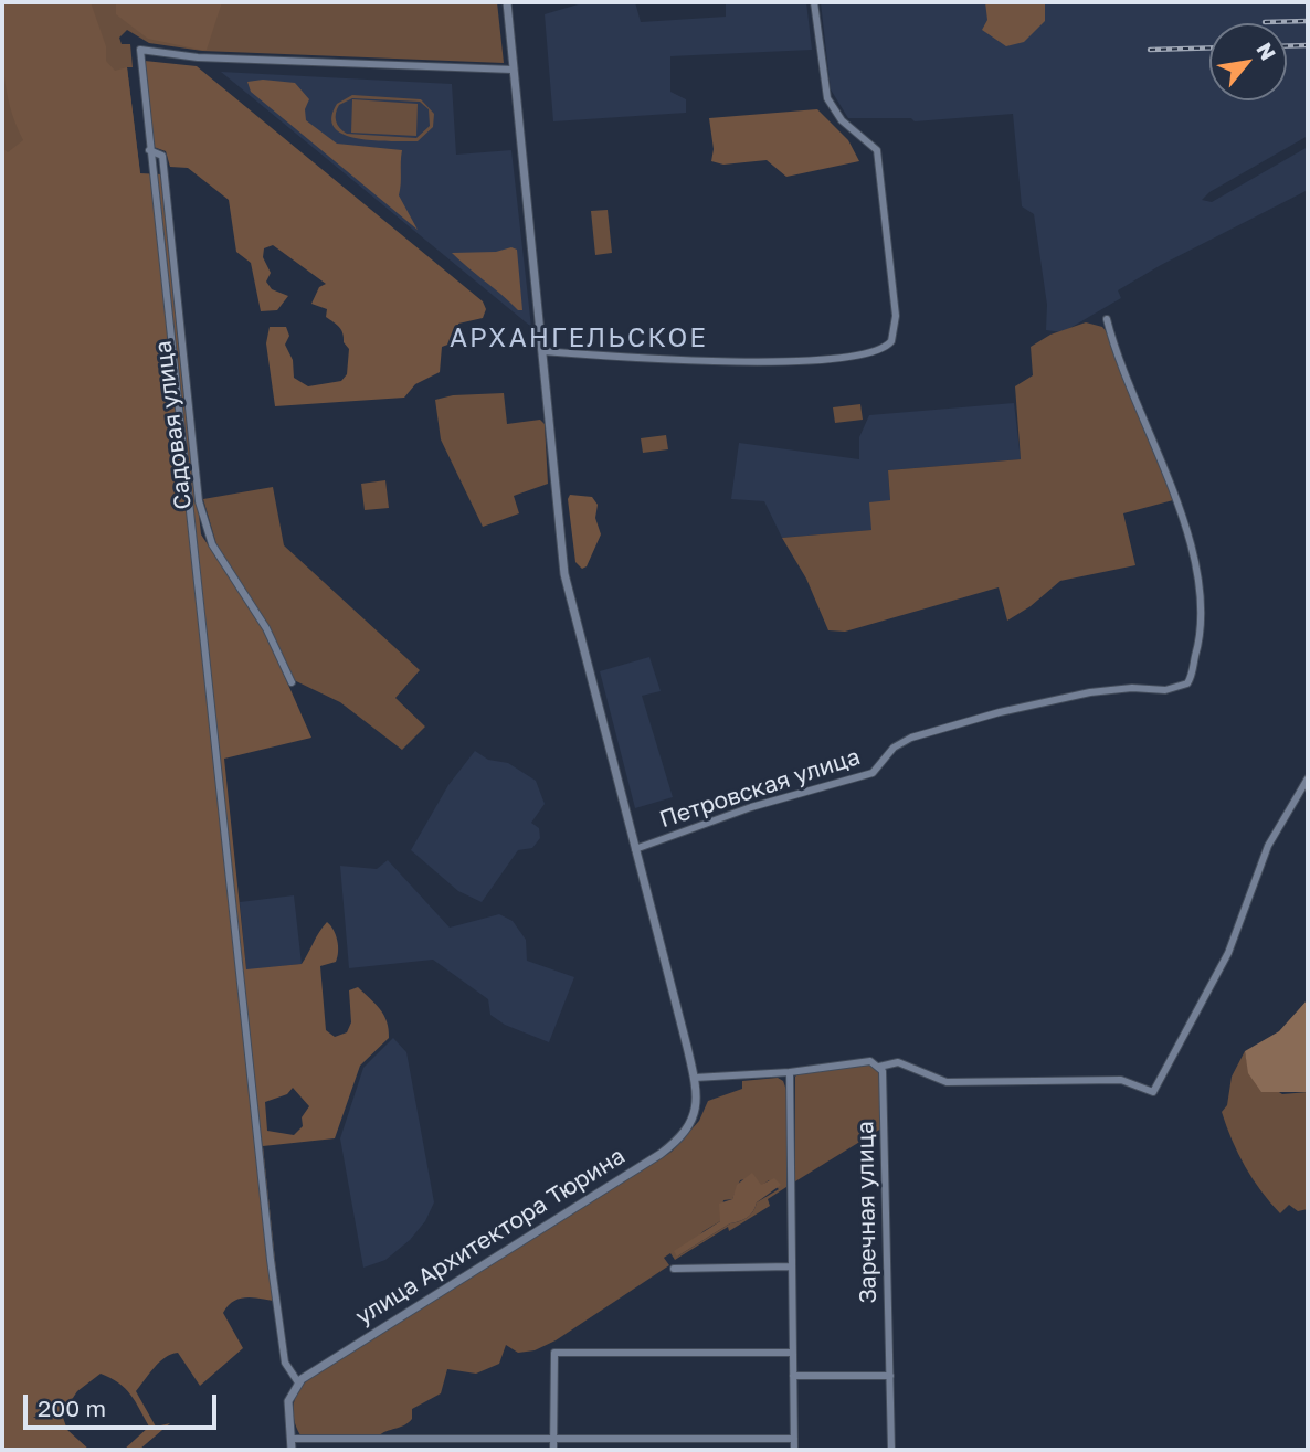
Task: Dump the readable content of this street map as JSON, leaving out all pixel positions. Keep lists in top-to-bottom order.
{
  "streets": {
    "street": [
      "Садовая улица",
      "Петровская улица",
      "Заречная улица",
      "улица Архитектора Тюрина"
    ]
  },
  "crossings": [
    ["Петровская улица", "улица Архитектора Тюрина"]
  ],
  "districts": ["АРХАНГЕЛЬСКОЕ"],
  "scale_bar": "200 m",
  "north": "top right"
}
